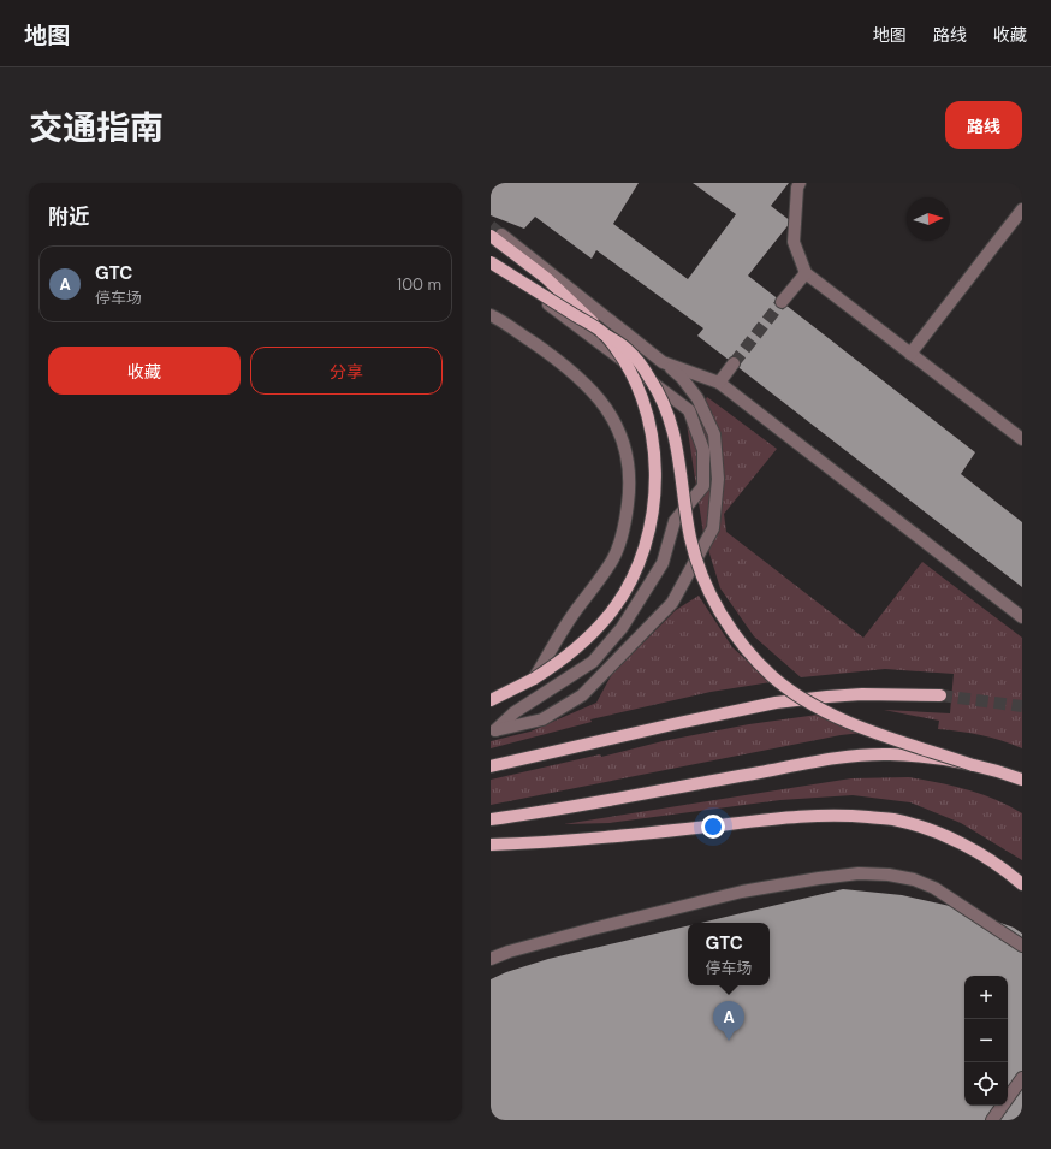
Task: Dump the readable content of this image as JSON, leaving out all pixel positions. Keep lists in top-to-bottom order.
{
  "north": "right",
  "page": {
    "header": "地图",
    "nav": ["地图", "路线", "收藏"],
    "title": "交通指南",
    "buttons": [
      "路线",
      ["收藏", "分享"]
    ],
    "heading": "附近",
    "list": [
      {
        "mark": "A",
        "name": "GTC",
        "note": "停车场",
        "value": "100 m"
      }
    ],
    "popup": ["GTC", "停车场"],
    "map_buttons": ["+", "−"],
    "pins": "A"
  }
}
